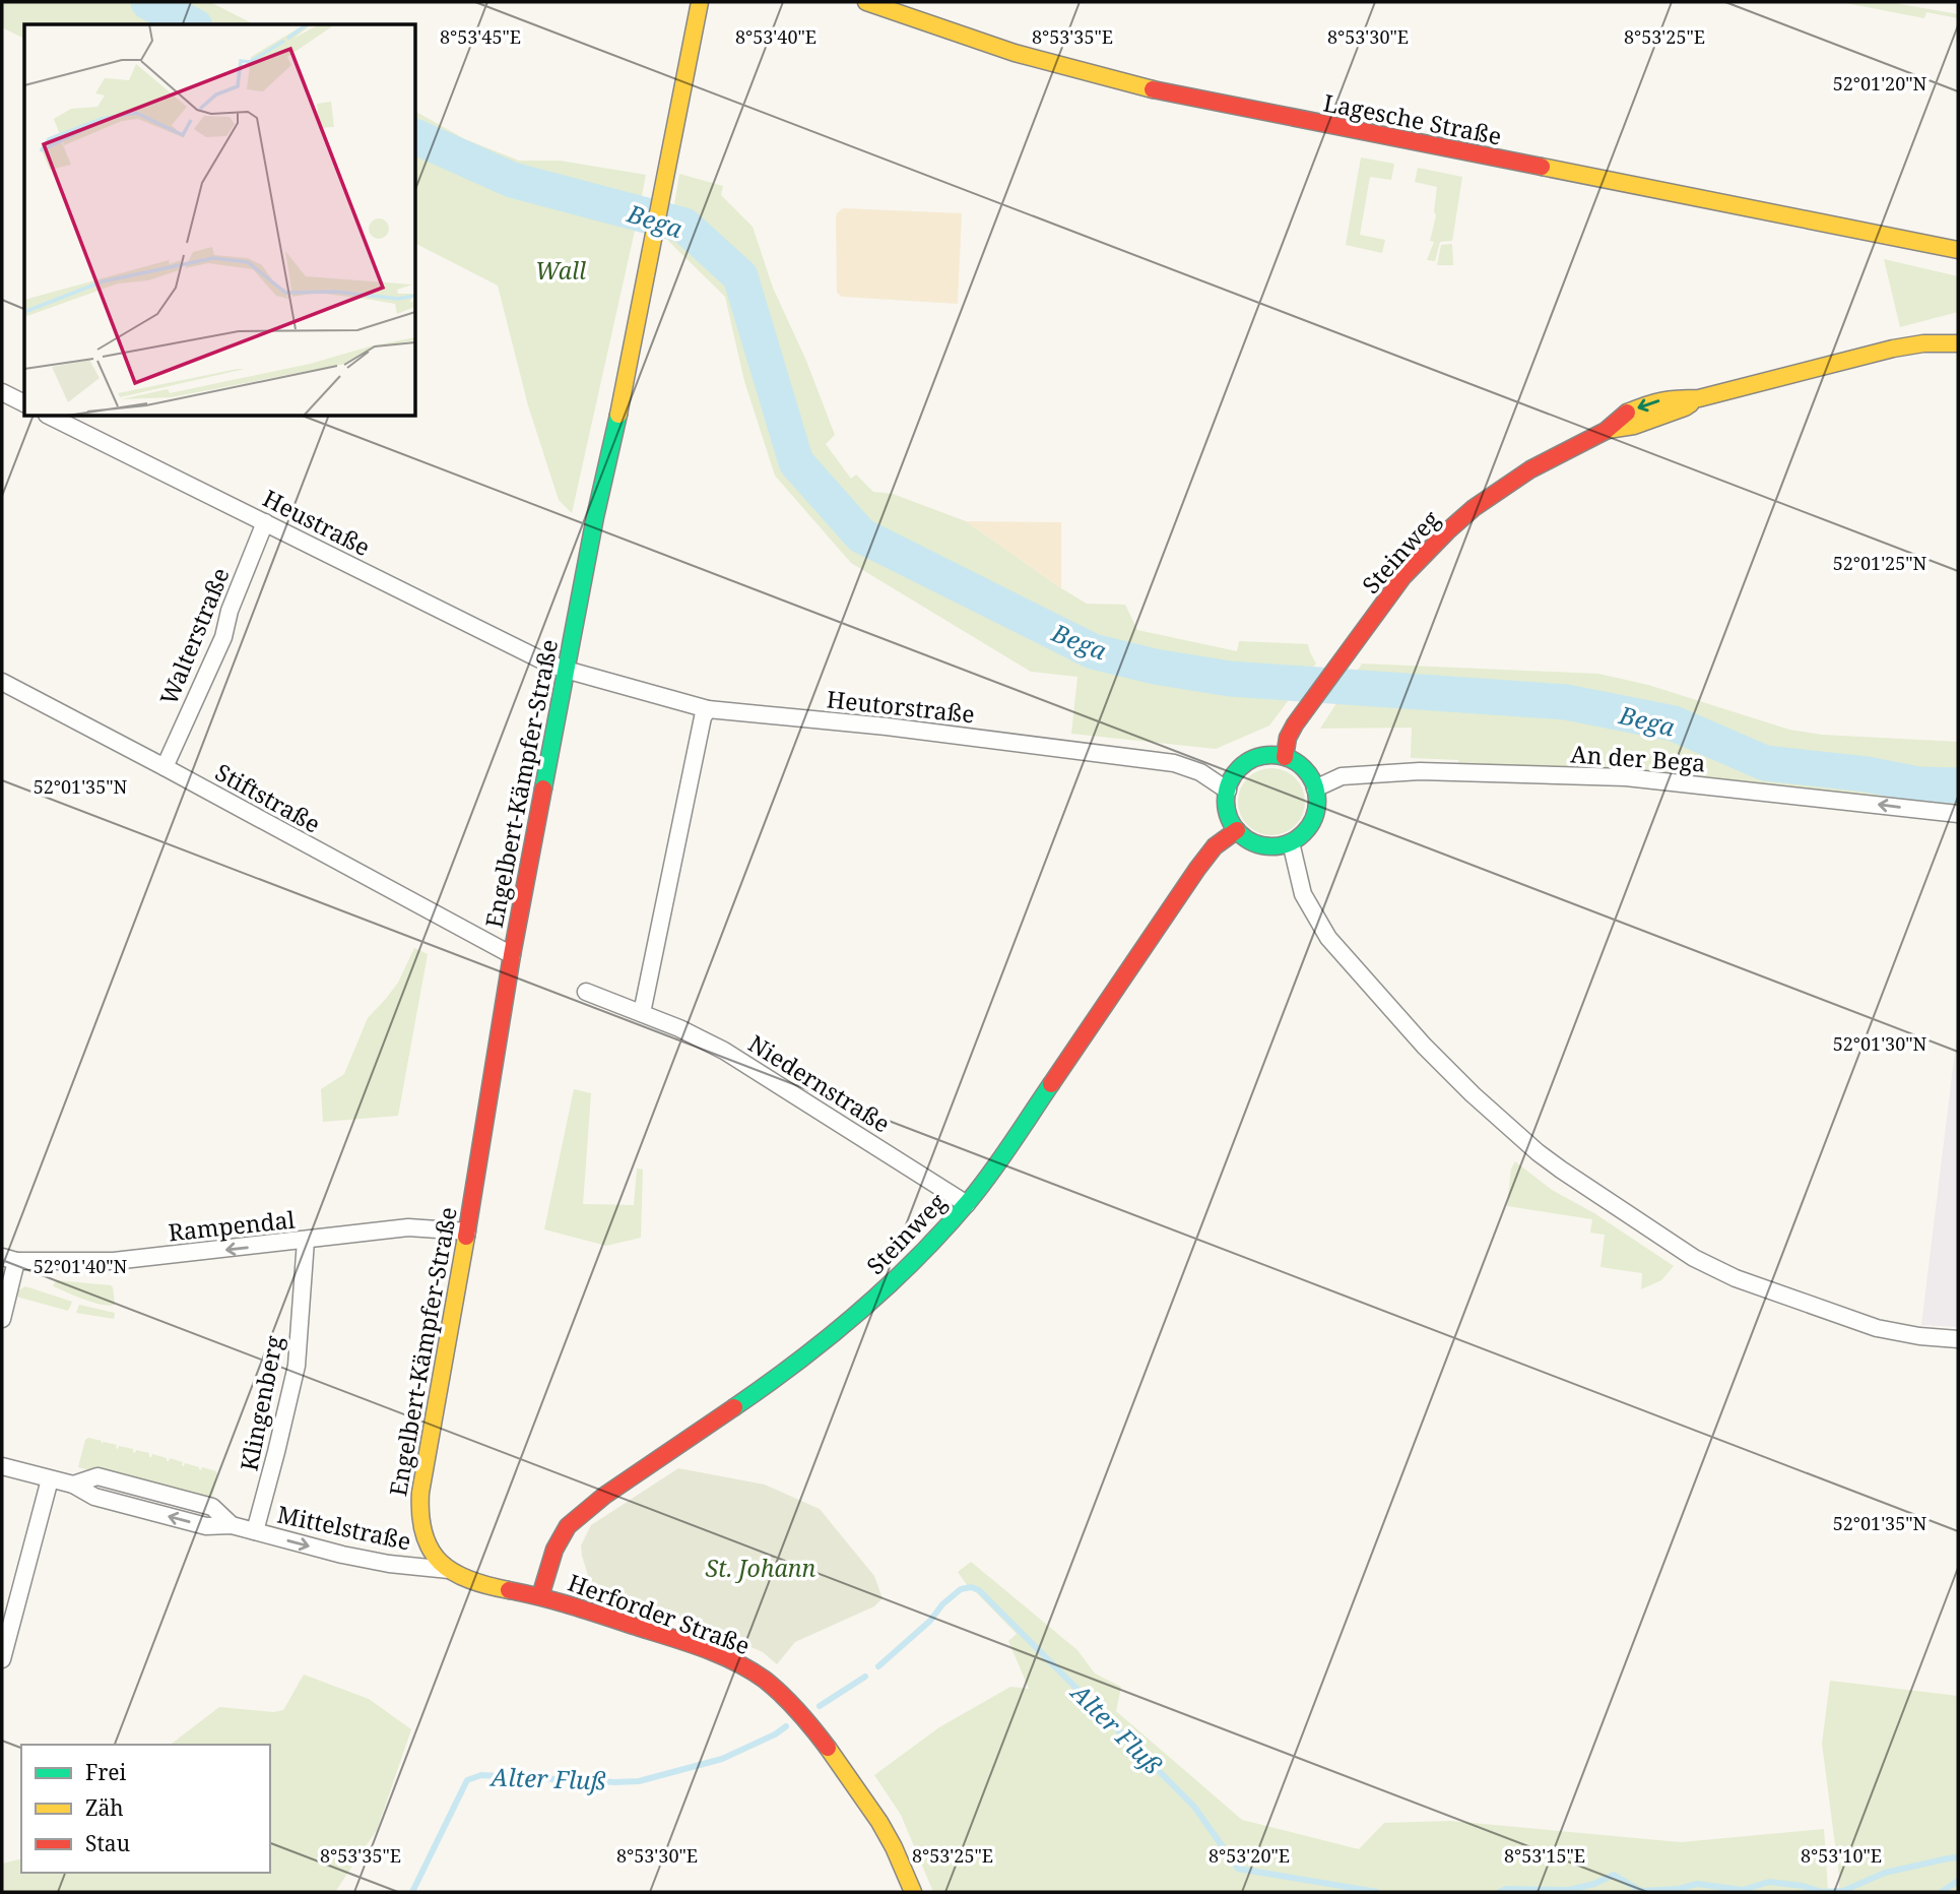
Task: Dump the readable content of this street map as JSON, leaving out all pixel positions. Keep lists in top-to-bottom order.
{
  "streets": {
    "street": [
      "Lagesche Straße",
      "Heustraße",
      "Steinweg",
      "Walterstraße",
      "Heutorstraße",
      "An der Bega",
      "Engelbert-Kämpfer-Straße",
      "Stiftstraße",
      "Niedernstraße",
      "Rampendal",
      "Klingenberg",
      "Mittelstraße",
      "Herforder Straße"
    ]
  },
  "crossings": [
    ["Heustraße", "Walterstraße"],
    ["Heustraße", "Heutorstraße"],
    ["Heustraße", "Engelbert-Kämpfer-Straße"],
    ["Steinweg", "Heutorstraße"],
    ["Steinweg", "An der Bega"],
    ["Steinweg", "Niedernstraße"],
    ["Steinweg", "Herforder Straße"],
    ["Walterstraße", "Stiftstraße"],
    ["Heutorstraße", "An der Bega"],
    ["Heutorstraße", "Engelbert-Kämpfer-Straße"],
    ["Engelbert-Kämpfer-Straße", "Stiftstraße"],
    ["Engelbert-Kämpfer-Straße", "Rampendal"],
    ["Engelbert-Kämpfer-Straße", "Mittelstraße"],
    ["Engelbert-Kämpfer-Straße", "Herforder Straße"],
    ["Rampendal", "Klingenberg"],
    ["Klingenberg", "Mittelstraße"],
    ["Mittelstraße", "Herforder Straße"]
  ],
  "one_way": ["An der Bega", "Rampendal"],
  "water": ["Bega", "Alter Fluß"],
  "parks": ["Wall", "St. Johann"],
  "legend": ["Frei", "Zäh", "Stau"],
  "coordinates": [
    "8°53'45\"E",
    "8°53'40\"E",
    "8°53'35\"E",
    "8°53'30\"E",
    "8°53'25\"E",
    "52°01'20\"N",
    "52°01'25\"N",
    "52°01'35\"N",
    "52°01'30\"N",
    "52°01'40\"N",
    "8°53'20\"E",
    "8°53'15\"E",
    "8°53'10\"E"
  ]
}
